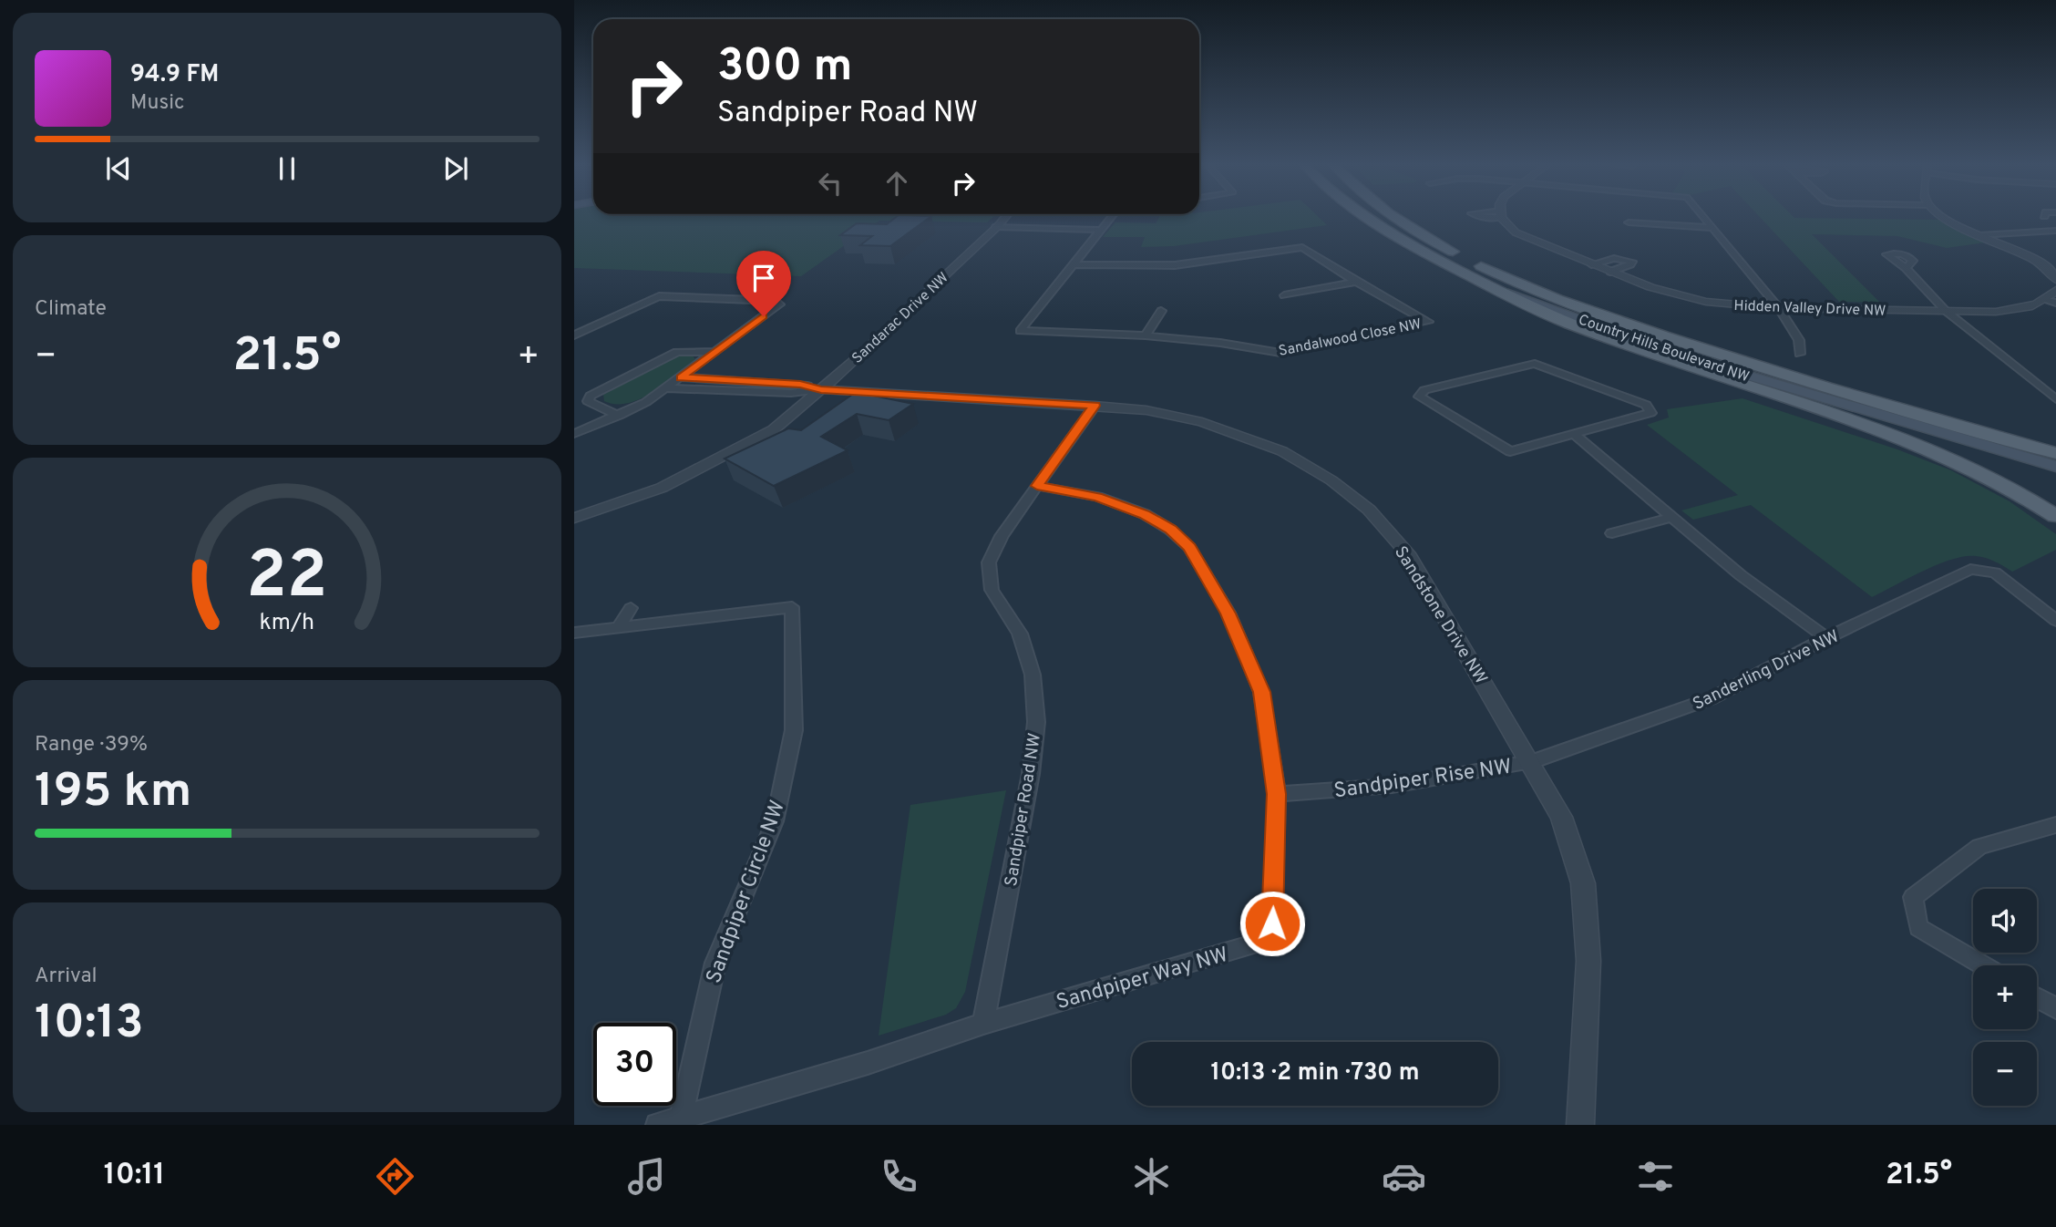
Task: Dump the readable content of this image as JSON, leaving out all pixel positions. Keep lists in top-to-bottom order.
{
  "streets": {
    "main road": ["Country Hills Boulevard NW"],
    "street": [
      "Hidden Valley Drive NW",
      "Sandarac Drive NW",
      "Sandalwood Close NW",
      "Sandstone Drive NW",
      "Sanderling Drive NW",
      "Sandpiper Rise NW",
      "Sandpiper Road NW",
      "Sandpiper Circle NW",
      "Sandpiper Way NW"
    ]
  },
  "crossings": [
    ["Sandarac Drive NW", "Sandstone Drive NW"],
    ["Sandstone Drive NW", "Sanderling Drive NW"],
    ["Sandstone Drive NW", "Sandpiper Rise NW"],
    ["Sandstone Drive NW", "Sandpiper Road NW"],
    ["Sanderling Drive NW", "Sandpiper Rise NW"],
    ["Sandpiper Rise NW", "Sandpiper Way NW"],
    ["Sandpiper Road NW", "Sandpiper Way NW"],
    ["Sandpiper Circle NW", "Sandpiper Way NW"]
  ],
  "page": {
    "turn": ["300 m", "Sandpiper Road NW"],
    "song": ["94.9 FM", "Music"],
    "tile": [
      "Climate",
      ["Range · 39%", "195 km"],
      ["Arrival", "10:13"]
    ],
    "heat": ["−", "21.5°", "+"],
    "map_buttons": ["+", "−"],
    "limit": "30",
    "trip": "10:13 · 2 min · 730 m",
    "tabs": ["10:11", "21.5°"],
    "gauge": ["22", "km/h"]
  }
}
